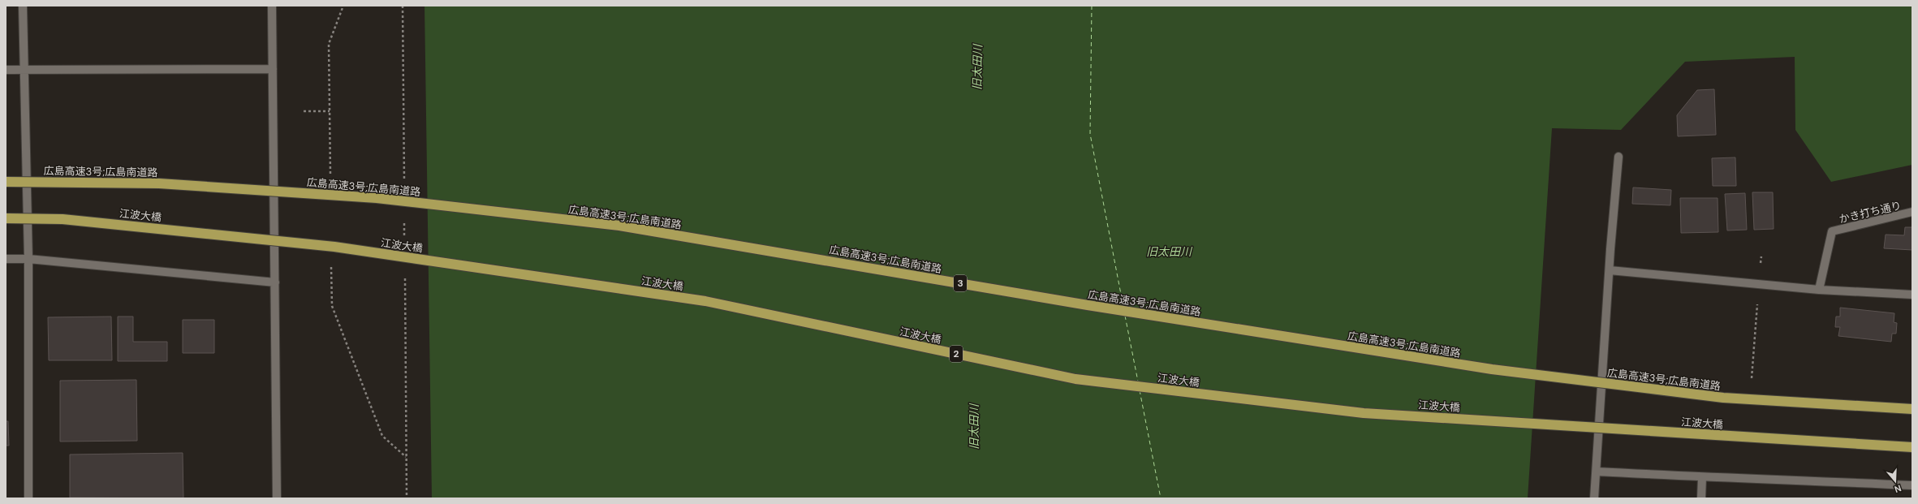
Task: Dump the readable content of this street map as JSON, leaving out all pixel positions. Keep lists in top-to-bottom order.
{
  "streets": {
    "highway": [
      "広島高速3号;広島南道路",
      "江波大橋",
      "3",
      "2"
    ],
    "street": ["かき打ち通り"]
  },
  "water": ["旧太田川"],
  "north": "bottom"
}
